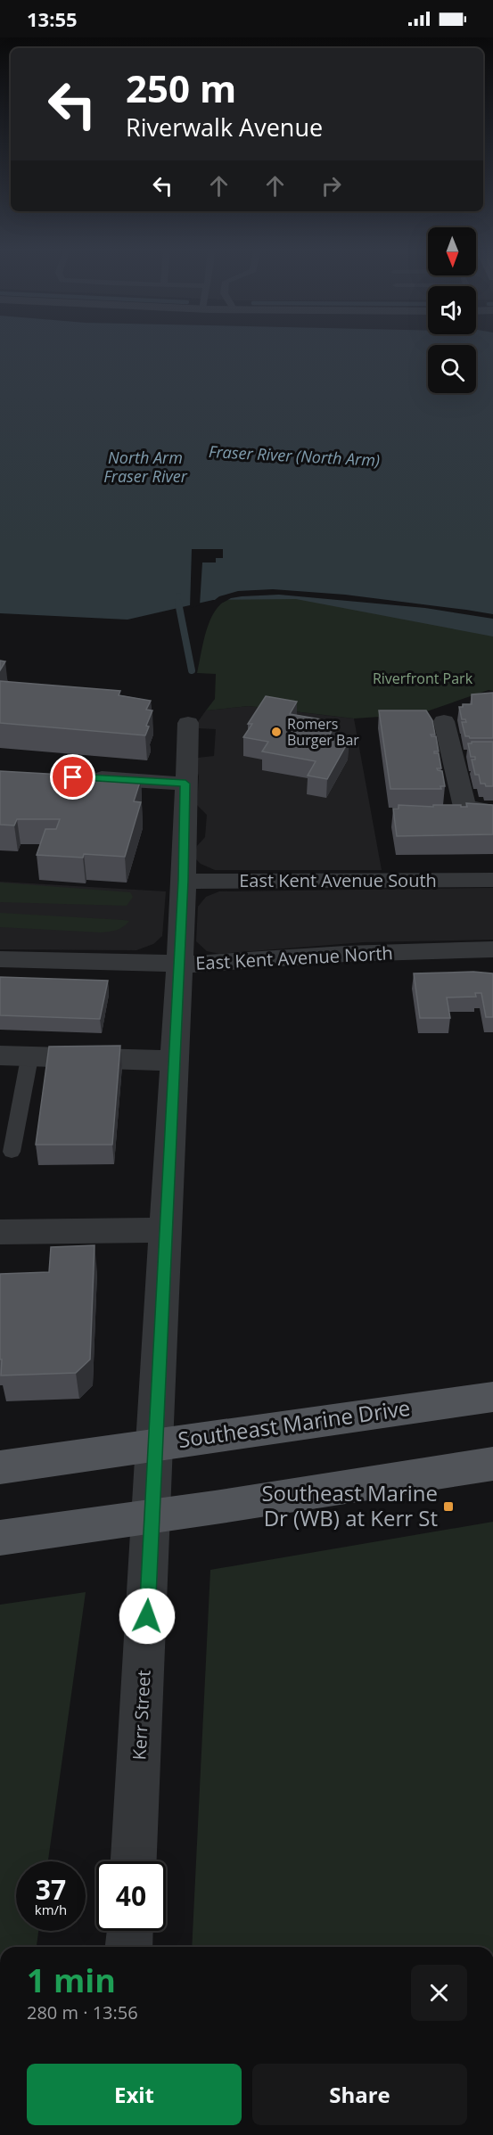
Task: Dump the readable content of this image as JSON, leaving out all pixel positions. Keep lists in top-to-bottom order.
{
  "streets": {
    "main road": ["Southeast Marine Drive"],
    "street": ["East Kent Avenue South", "East Kent Avenue North", "Kerr Street"]
  },
  "crossings": [
    ["East Kent Avenue South", "Kerr Street"],
    ["East Kent Avenue North", "Kerr Street"],
    ["Southeast Marine Drive", "Kerr Street"]
  ],
  "water": ["Fraser River (North Arm)", "North Arm Fraser River"],
  "parks": ["Riverfront Park"],
  "places": {
    "other": ["Romers Burger Bar"],
    "transit": ["Southeast Marine Dr (WB) at Kerr St"]
  },
  "north": "bottom",
  "page": {
    "status": "13:55",
    "turn": ["250 m", "Riverwalk Avenue"],
    "speed": "37 km/h",
    "limit": "40",
    "heading": ["1 min", "280 m · 13:56"],
    "buttons": ["Exit", "Share"]
  }
}
